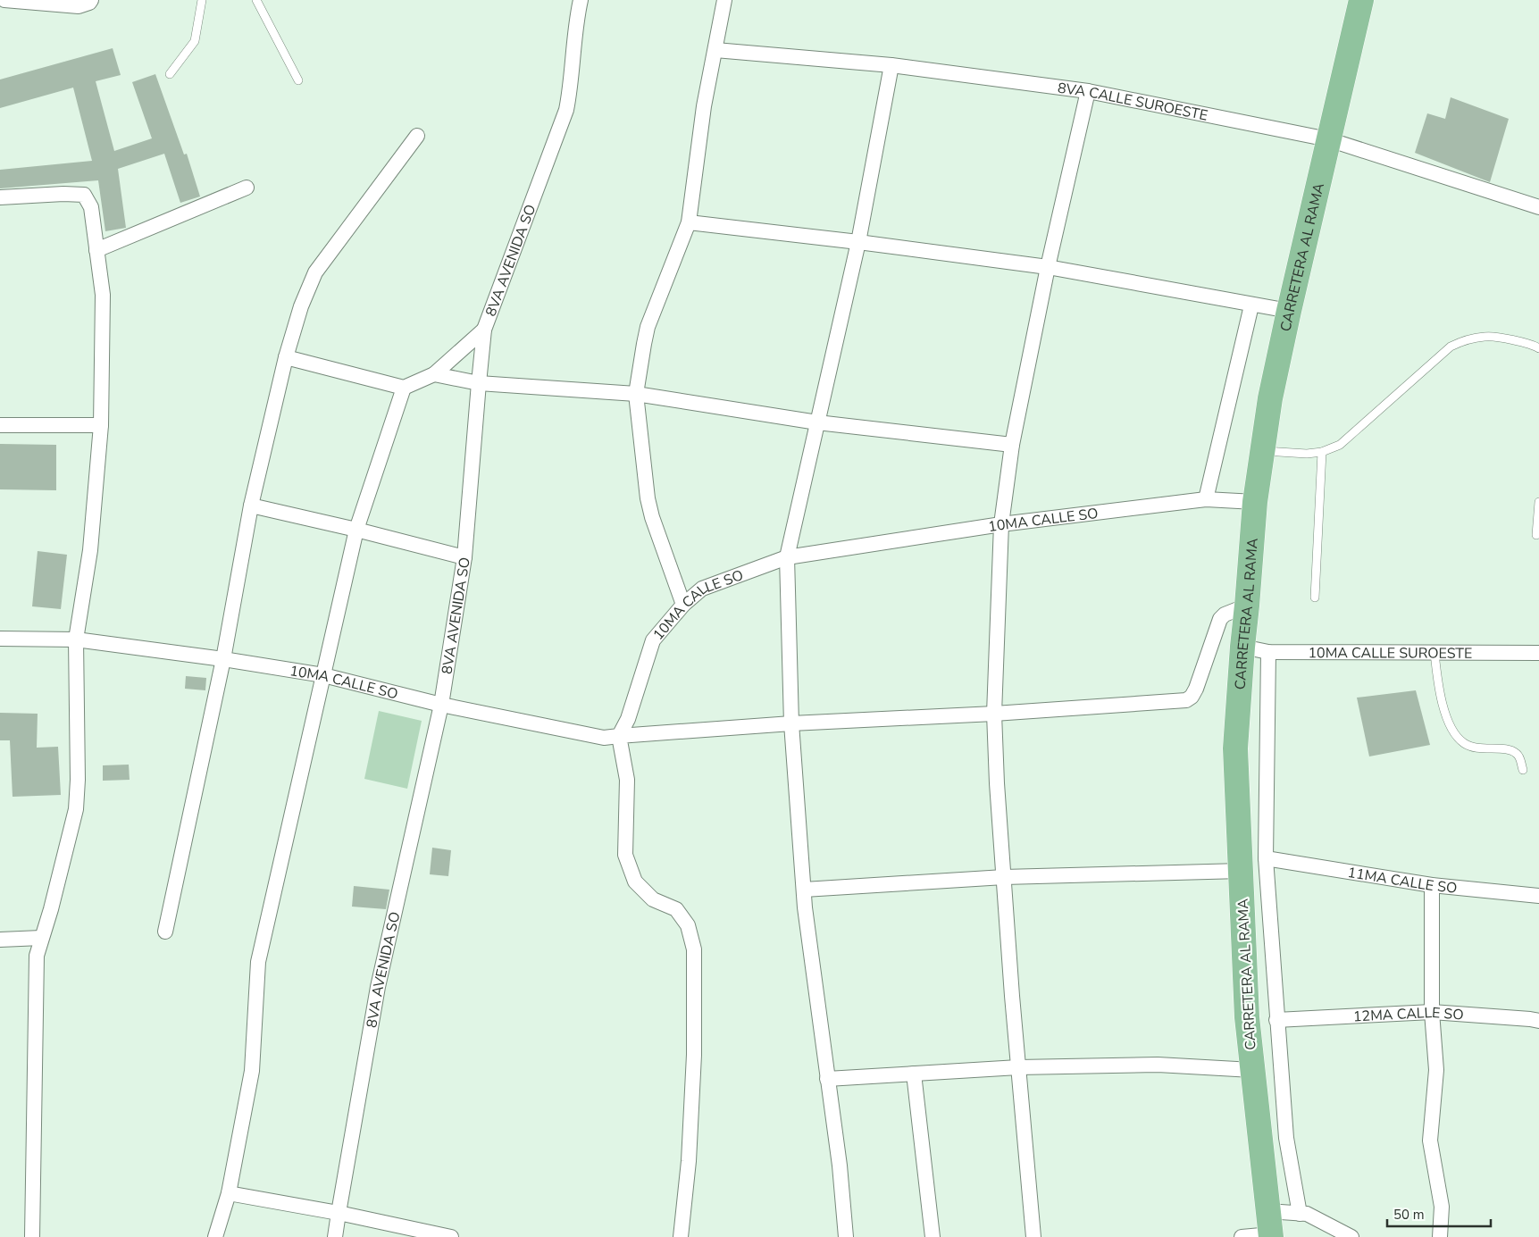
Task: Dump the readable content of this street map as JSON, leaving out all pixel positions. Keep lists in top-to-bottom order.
{
  "streets": {
    "highway": ["CARRETERA AL RAMA"],
    "street": [
      "8VA CALLE SUROESTE",
      "8VA AVENIDA SO",
      "10MA CALLE SO",
      "10MA CALLE SUROESTE",
      "11MA CALLE SO",
      "12MA CALLE SO"
    ]
  },
  "crossings": [
    ["8VA CALLE SUROESTE", "CARRETERA AL RAMA"],
    ["CARRETERA AL RAMA", "10MA CALLE SO"],
    ["CARRETERA AL RAMA", "10MA CALLE SUROESTE"],
    ["8VA AVENIDA SO", "10MA CALLE SO"]
  ],
  "scale_bar": "50 m"
}
